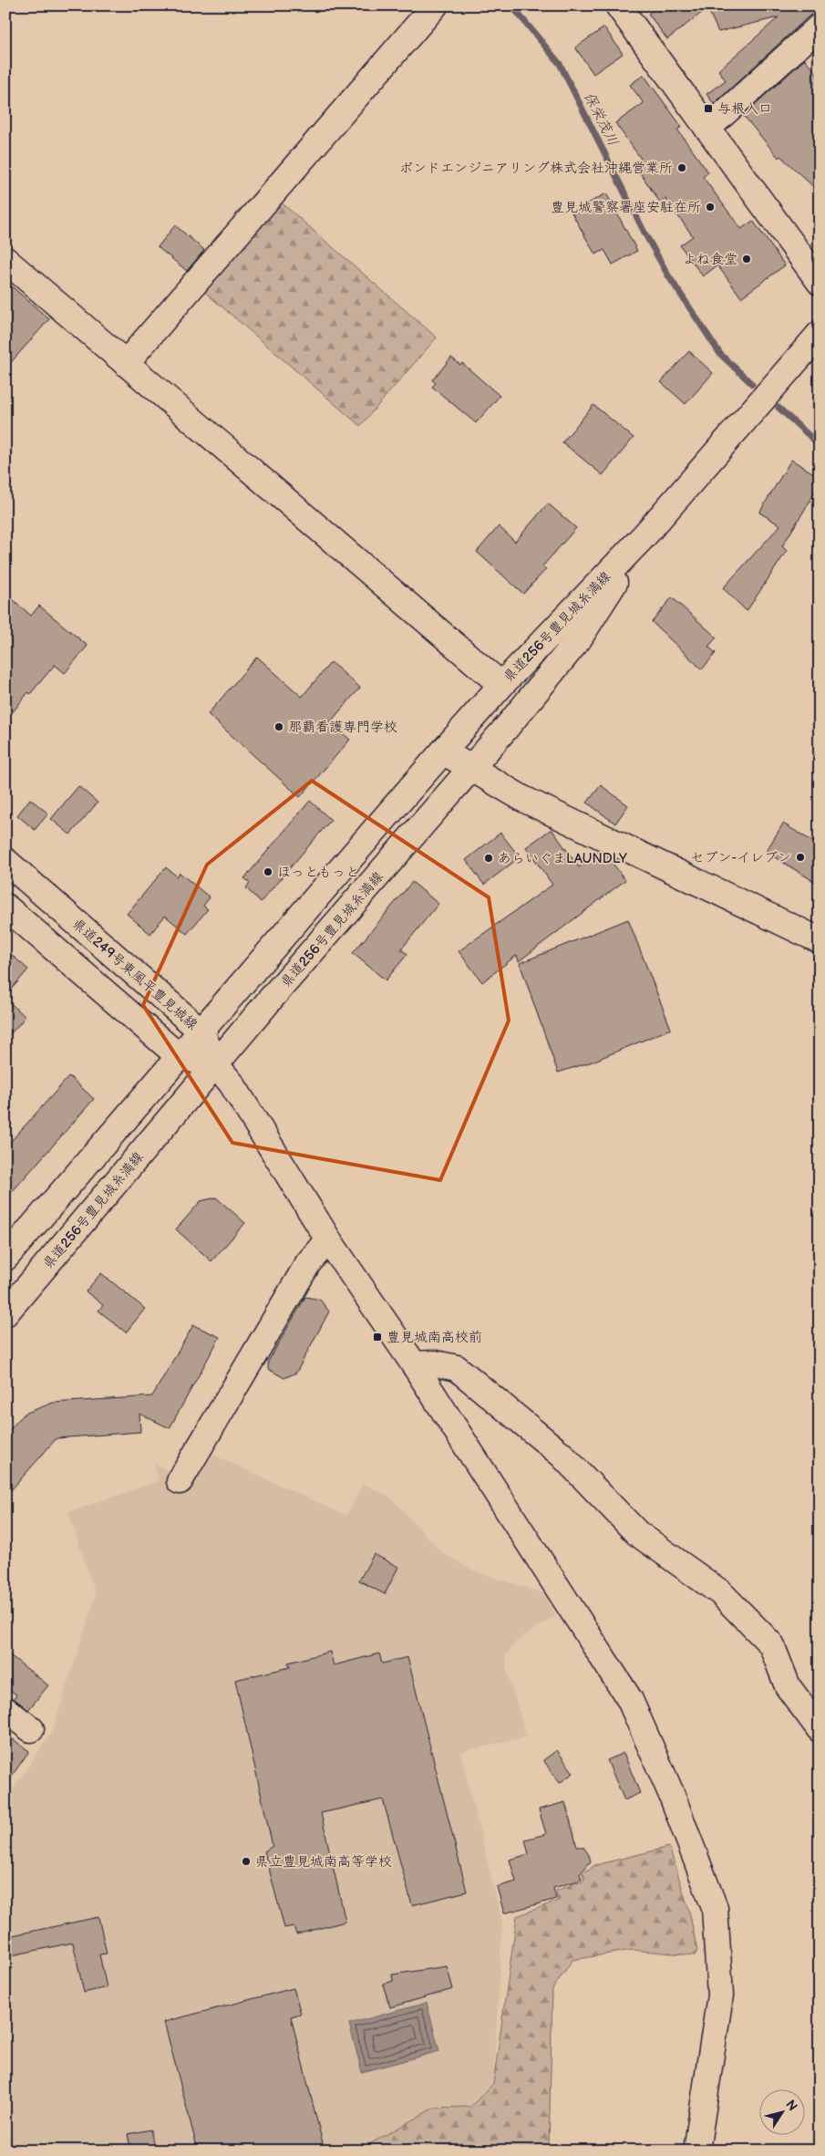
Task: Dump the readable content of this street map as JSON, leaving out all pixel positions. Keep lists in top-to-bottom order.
{
  "streets": {
    "street": ["県道256号豊見城糸満線", "県道249号東風平豊見城線"]
  },
  "crossings": [
    ["県道256号豊見城糸満線", "県道249号東風平豊見城線"]
  ],
  "water": ["保栄茂川"],
  "places": {
    "transit": ["与根入口", "豊見城南高校前"],
    "other": [
      "ボンドエンジニアリング株式会社沖縄営業所",
      "豊見城警察署座安駐在所",
      "よね食堂",
      "那覇看護専門学校",
      "セブン-イレブン",
      "あらいぐまLAUNDLY",
      "ほっともっと",
      "県立豊見城南高等学校"
    ]
  },
  "north": "top right"
}
